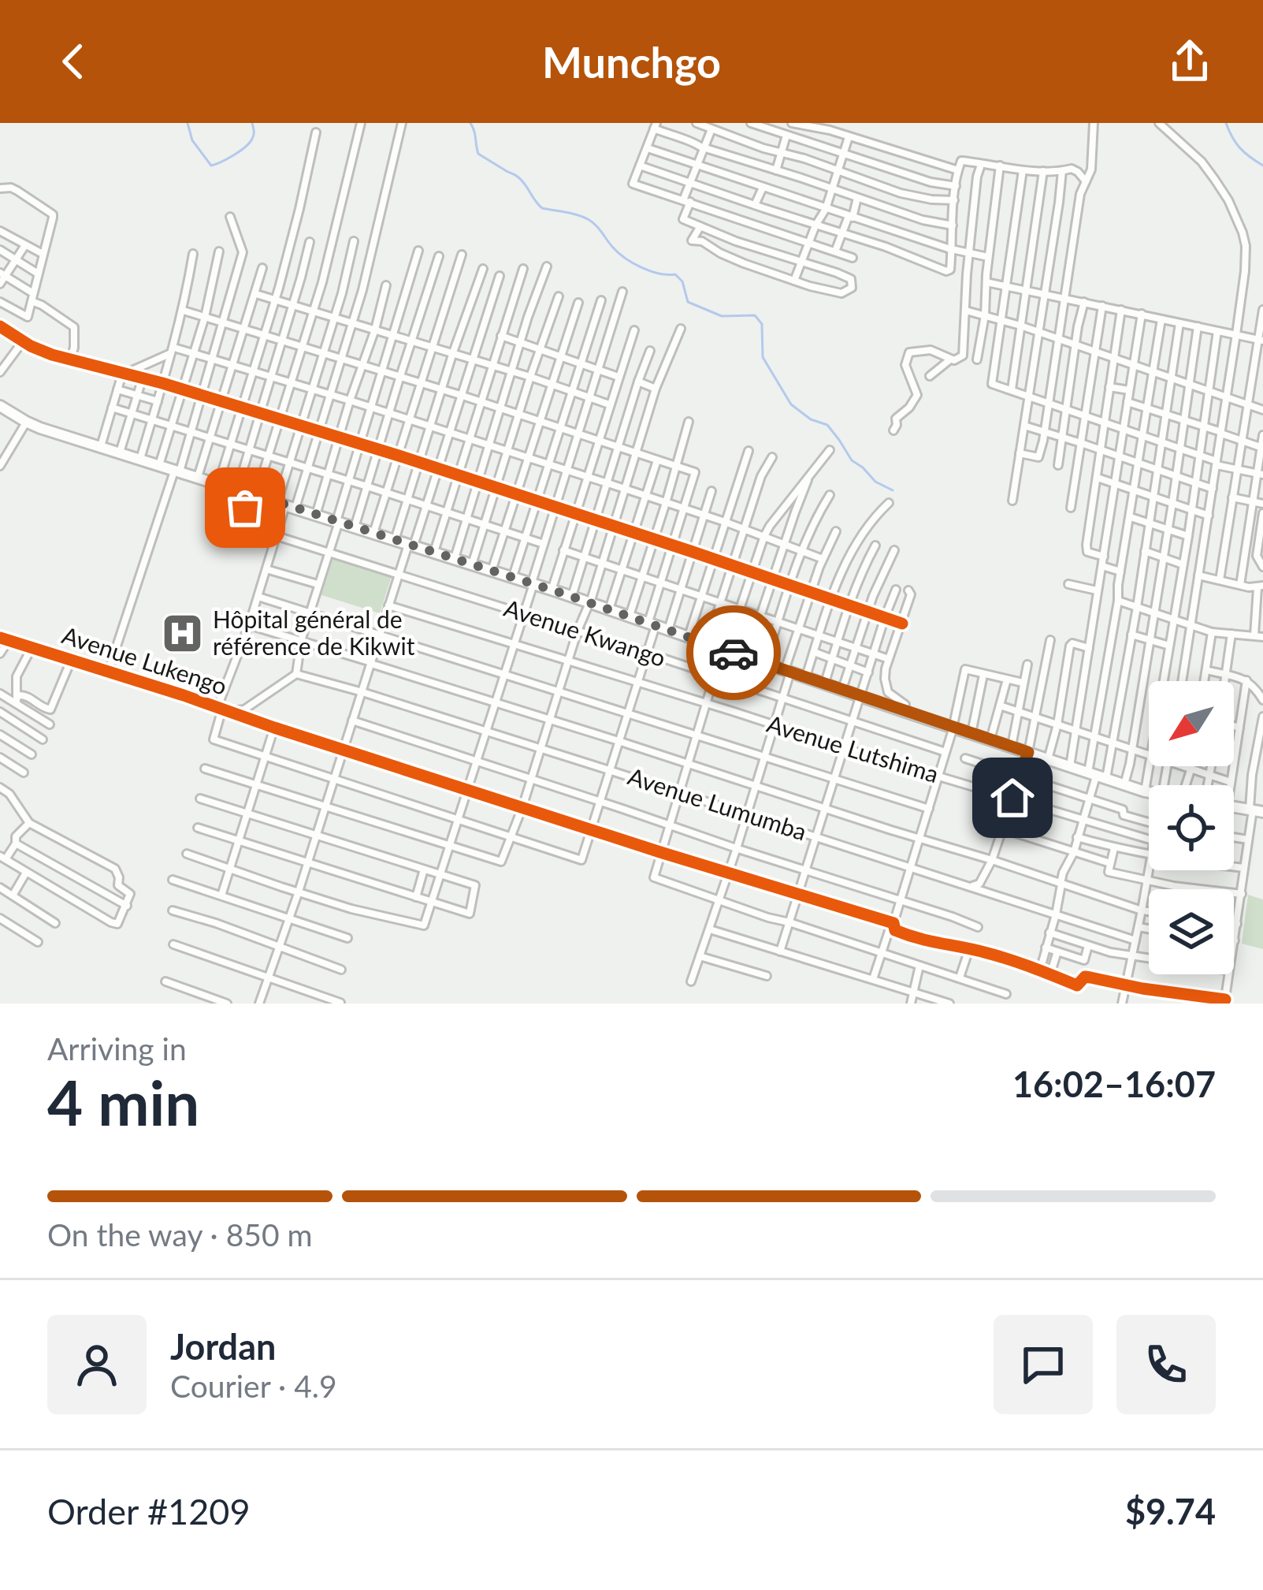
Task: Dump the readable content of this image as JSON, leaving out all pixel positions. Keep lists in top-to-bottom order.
{
  "streets": {
    "street": [
      "Avenue Kwango",
      "Avenue Lukengo",
      "Avenue Lutshima",
      "Avenue Lumumba"
    ]
  },
  "places": {
    "hospital": ["Hôpital général de référence de Kikwit"]
  },
  "north": "bottom left",
  "page": {
    "header": "Munchgo",
    "heading": ["4 min", "Arriving in", "16:02–16:07"],
    "panel": [
      "Jordan",
      "Courier · 4.9",
      "Order #1209",
      "$9.74"
    ],
    "bar": "On the way · 850 m"
  }
}
